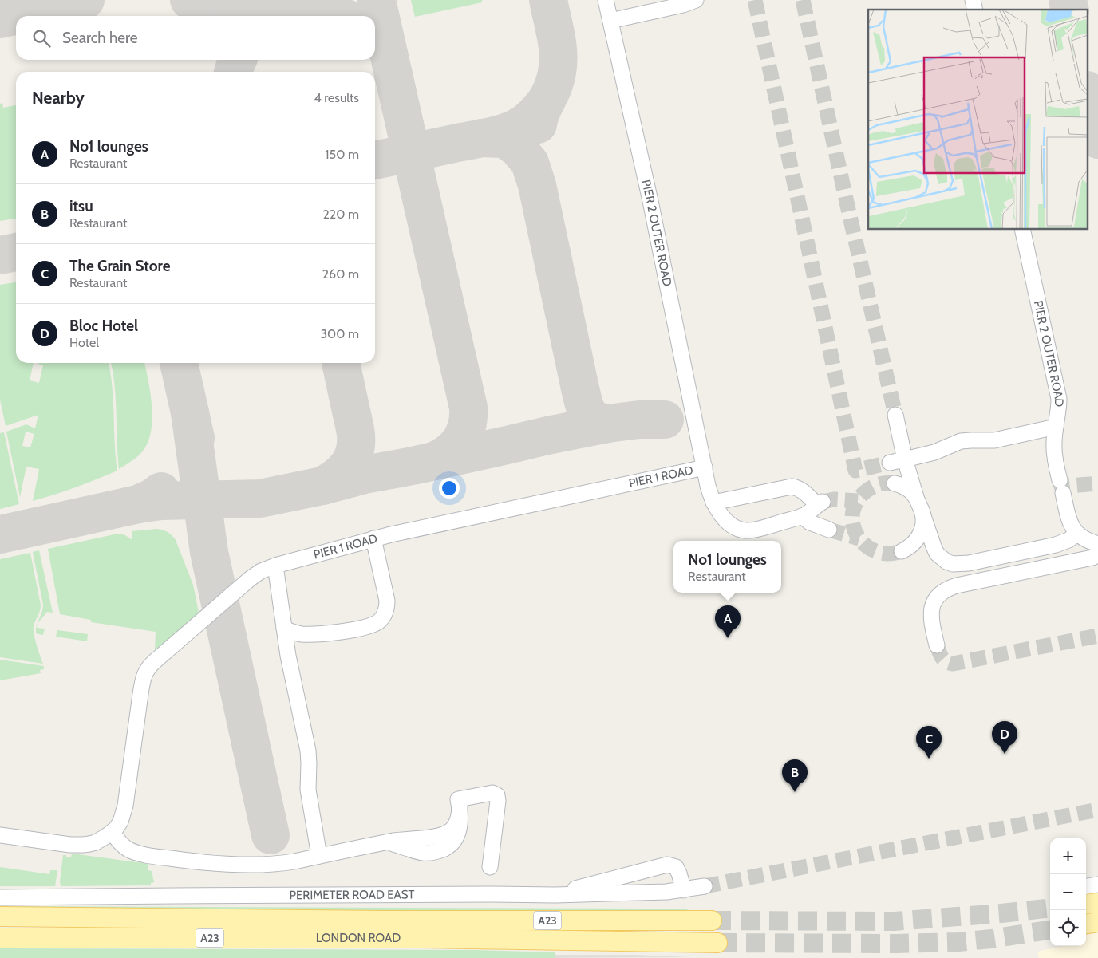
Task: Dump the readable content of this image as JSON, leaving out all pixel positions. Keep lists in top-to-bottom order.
{
  "streets": {
    "main road": ["A23", "LONDON ROAD"],
    "street": ["PIER 2 OUTER ROAD", "PIER 1 ROAD", "PERIMETER ROAD EAST"]
  },
  "crossings": [
    ["PIER 2 OUTER ROAD", "PIER 1 ROAD"]
  ],
  "page": {
    "search": "Search here",
    "heading": ["Nearby", "4 results"],
    "list": [
      {
        "mark": "A",
        "name": "No1 lounges",
        "note": "Restaurant",
        "value": "150 m"
      },
      {
        "mark": "B",
        "name": "itsu",
        "note": "Restaurant",
        "value": "220 m"
      },
      {
        "mark": "C",
        "name": "The Grain Store",
        "note": "Restaurant",
        "value": "260 m"
      },
      {
        "mark": "D",
        "name": "Bloc Hotel",
        "note": "Hotel",
        "value": "300 m"
      }
    ],
    "popup": ["No1 lounges", "Restaurant"],
    "pins": [
      "A",
      "D",
      "C",
      "B"
    ],
    "map_buttons": ["+", "−"]
  }
}
